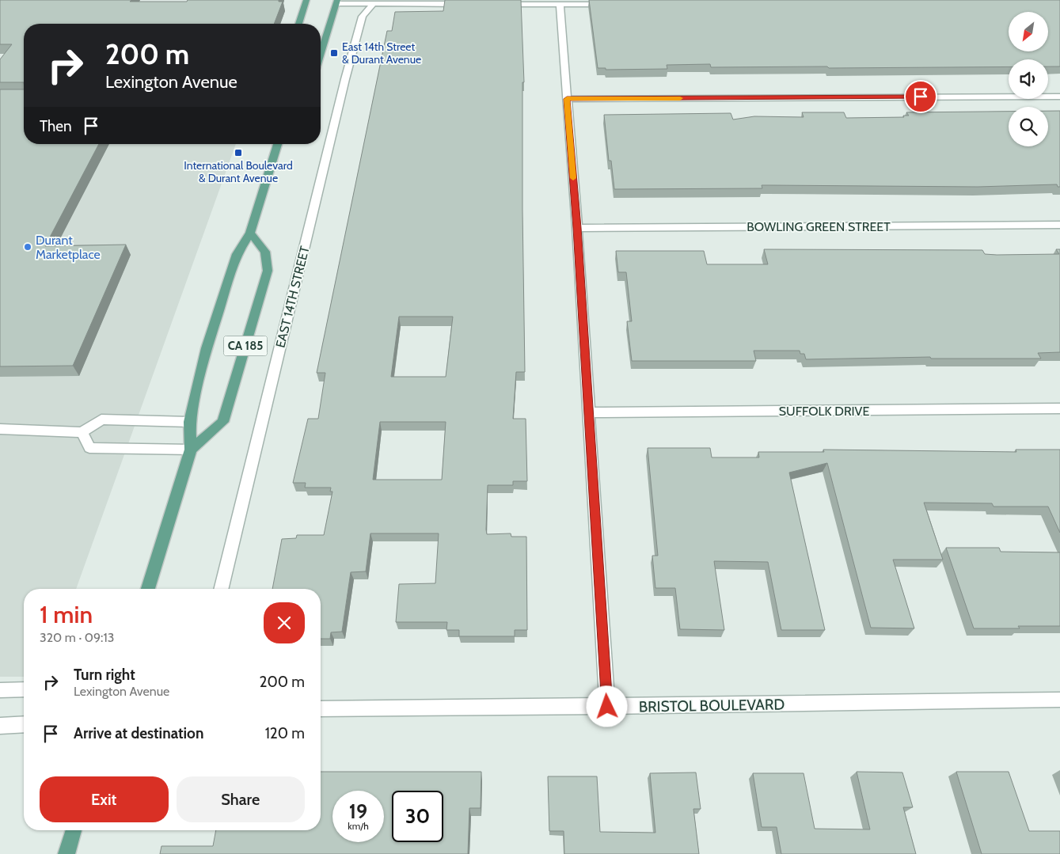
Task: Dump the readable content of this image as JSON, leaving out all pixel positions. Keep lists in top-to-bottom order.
{
  "streets": {
    "main road": ["CA 185"],
    "street": [
      "BOWLING GREEN STREET",
      "EAST 14TH STREET",
      "SUFFOLK DRIVE",
      "BRISTOL BOULEVARD"
    ]
  },
  "places": {
    "transit": ["East 14th Street & Durant Avenue", "International Boulevard & Durant Avenue"],
    "other": ["Durant Marketplace"]
  },
  "north": "bottom left",
  "page": {
    "turn": ["200 m", "Lexington Avenue"],
    "then": "Then",
    "heading": ["1 min", "320 m · 09:13"],
    "list": [
      {
        "name": "Turn right",
        "note": "Lexington Avenue",
        "value": "200 m"
      },
      {
        "name": "Arrive at destination",
        "value": "120 m"
      }
    ],
    "buttons": ["Exit", "Share"],
    "speed": "19 km/h",
    "limit": "30"
  }
}
